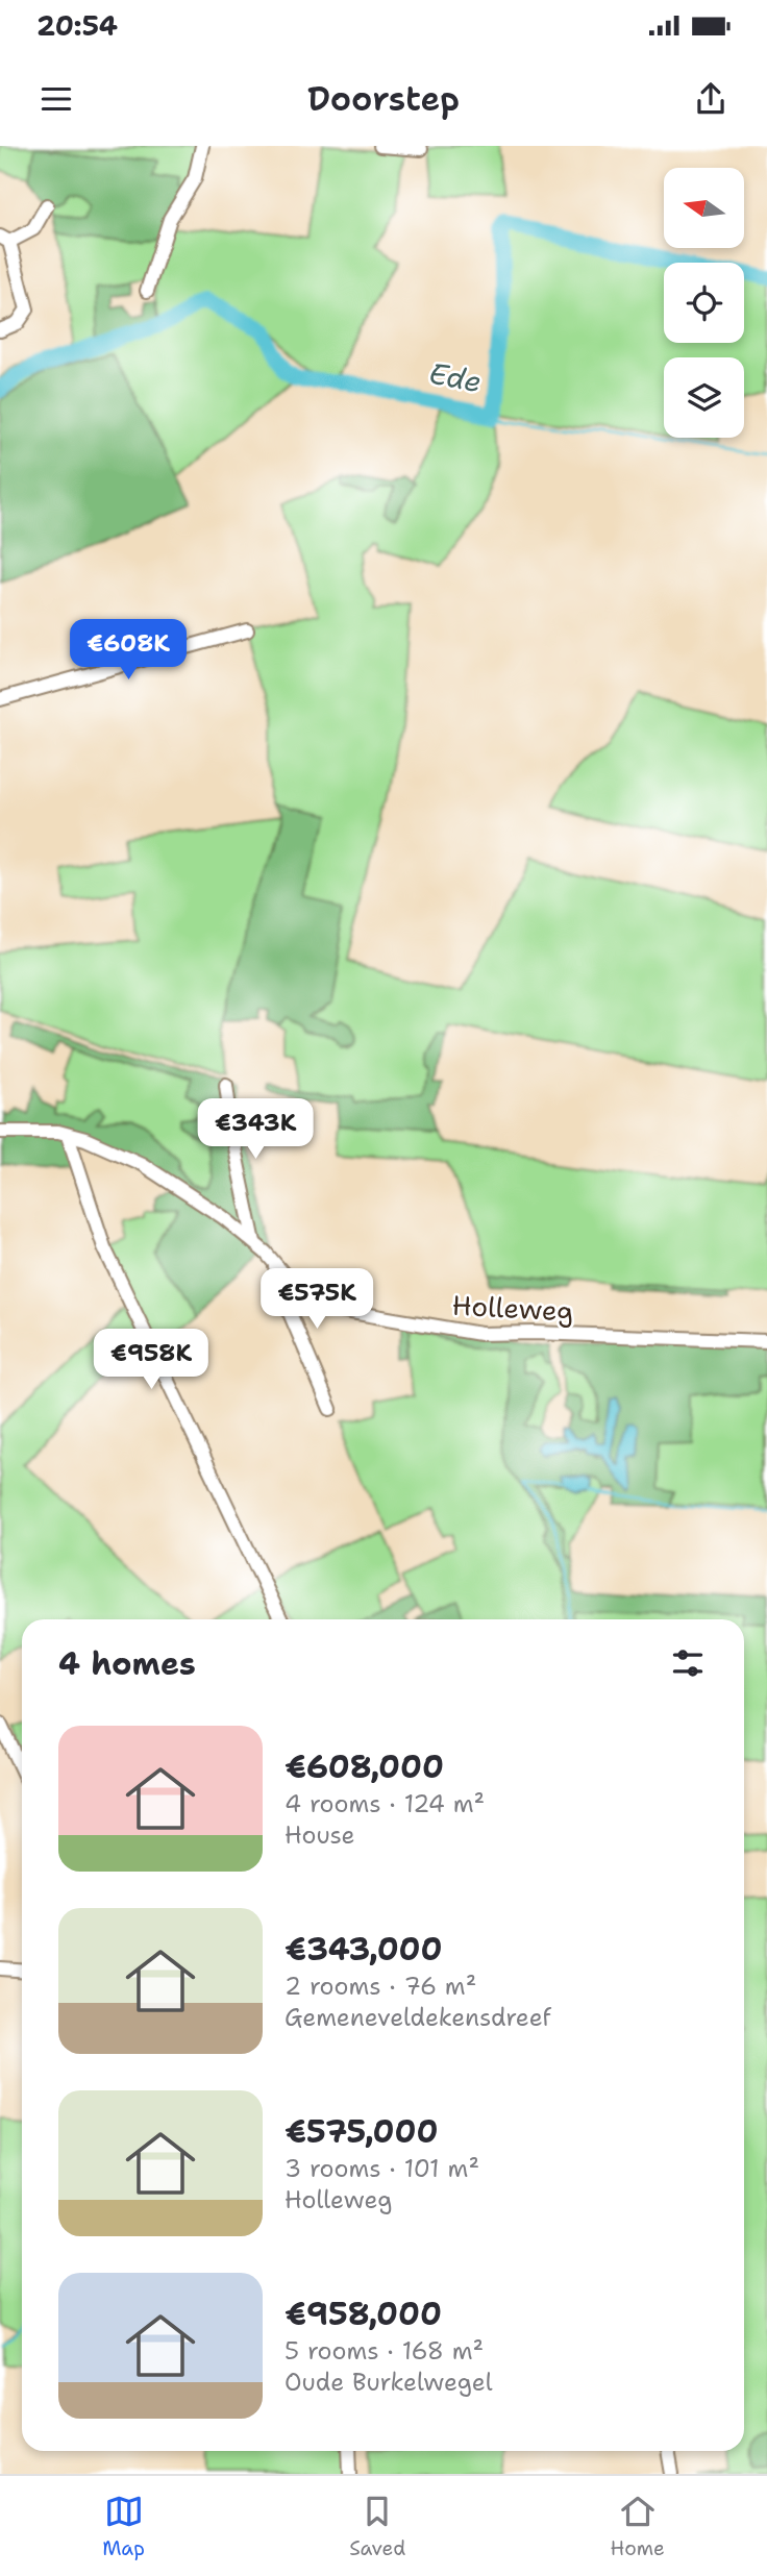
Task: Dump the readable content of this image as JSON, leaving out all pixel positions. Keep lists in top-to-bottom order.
{
  "streets": {
    "street": ["Holleweg"]
  },
  "water": ["Ede"],
  "north": "left",
  "page": {
    "status": "20:54",
    "header": "Doorstep",
    "price": [
      "€608K",
      "€343K",
      "€575K",
      "€958K"
    ],
    "heading": "4 homes",
    "list": [
      {
        "name": "€608,000",
        "note": "4 rooms · 124 m² · House"
      },
      {
        "name": "€343,000",
        "note": "2 rooms · 76 m² · Gemeneveldekensdreef"
      },
      {
        "name": "€575,000",
        "note": "3 rooms · 101 m² · Holleweg"
      },
      {
        "name": "€958,000",
        "note": "5 rooms · 168 m² · Oude Burkelwegel"
      }
    ],
    "tabs": ["Map", "Saved", "Home"]
  }
}
